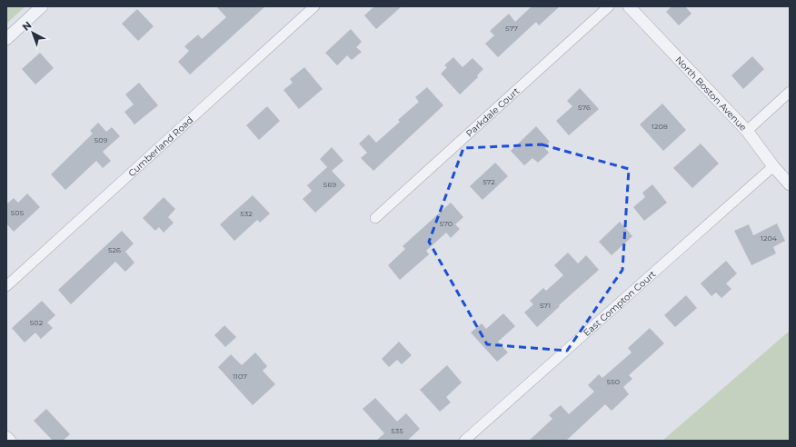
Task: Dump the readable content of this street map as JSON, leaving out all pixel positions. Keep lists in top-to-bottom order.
{
  "streets": {
    "street": [
      "North Boston Avenue",
      "Parkdale Court",
      "Cumberland Road",
      "East Compton Court"
    ]
  },
  "crossings": [
    ["North Boston Avenue", "East Compton Court"]
  ],
  "house_numbers": [
    "577",
    "576",
    "1208",
    "509",
    "572",
    "569",
    "505",
    "532",
    "570",
    "1204",
    "526",
    "571",
    "502",
    "1107",
    "550",
    "535"
  ],
  "north": "top left"
}
